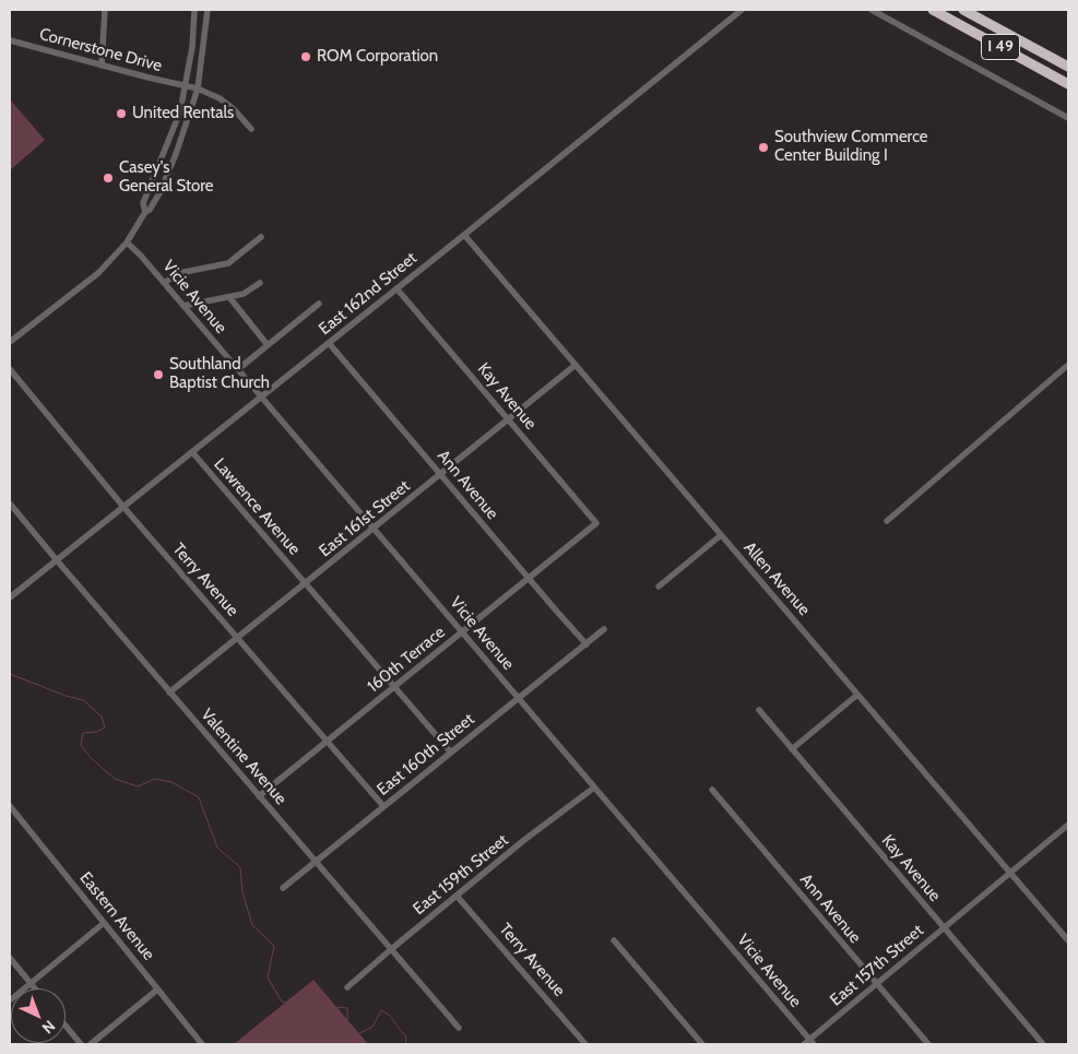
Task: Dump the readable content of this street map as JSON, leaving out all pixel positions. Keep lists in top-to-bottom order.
{
  "streets": {
    "highway": ["I 49"],
    "street": [
      "Cornerstone Drive",
      "East 162nd Street",
      "Vicie Avenue",
      "Kay Avenue",
      "Ann Avenue",
      "Lawrence Avenue",
      "East 161st Street",
      "Allen Avenue",
      "Terry Avenue",
      "160th Terrace",
      "East 160th Street",
      "Valentine Avenue",
      "East 159th Street",
      "Eastern Avenue",
      "East 157th Street"
    ]
  },
  "crossings": [
    ["East 162nd Street", "Vicie Avenue"],
    ["East 162nd Street", "Kay Avenue"],
    ["East 162nd Street", "Ann Avenue"],
    ["East 162nd Street", "Lawrence Avenue"],
    ["East 162nd Street", "Allen Avenue"],
    ["East 162nd Street", "Terry Avenue"],
    ["East 162nd Street", "Valentine Avenue"],
    ["Vicie Avenue", "East 161st Street"],
    ["Vicie Avenue", "160th Terrace"],
    ["Vicie Avenue", "East 160th Street"],
    ["Vicie Avenue", "East 159th Street"],
    ["Vicie Avenue", "East 157th Street"],
    ["Kay Avenue", "East 161st Street"],
    ["Kay Avenue", "160th Terrace"],
    ["Kay Avenue", "East 157th Street"],
    ["Ann Avenue", "East 161st Street"],
    ["Ann Avenue", "160th Terrace"],
    ["Ann Avenue", "East 160th Street"],
    ["Ann Avenue", "East 157th Street"],
    ["Lawrence Avenue", "East 161st Street"],
    ["Lawrence Avenue", "160th Terrace"],
    ["Lawrence Avenue", "East 160th Street"],
    ["East 161st Street", "Allen Avenue"],
    ["East 161st Street", "Terry Avenue"],
    ["East 161st Street", "Valentine Avenue"],
    ["Allen Avenue", "East 157th Street"],
    ["Terry Avenue", "160th Terrace"],
    ["Terry Avenue", "East 160th Street"],
    ["Terry Avenue", "East 159th Street"],
    ["160th Terrace", "Valentine Avenue"],
    ["East 160th Street", "Valentine Avenue"],
    ["Valentine Avenue", "East 159th Street"]
  ],
  "places": [
    "ROM Corporation",
    "United Rentals",
    "Southview Commerce Center Building I",
    "Casey's General Store",
    "Southland Baptist Church"
  ],
  "north": "bottom right"
}
